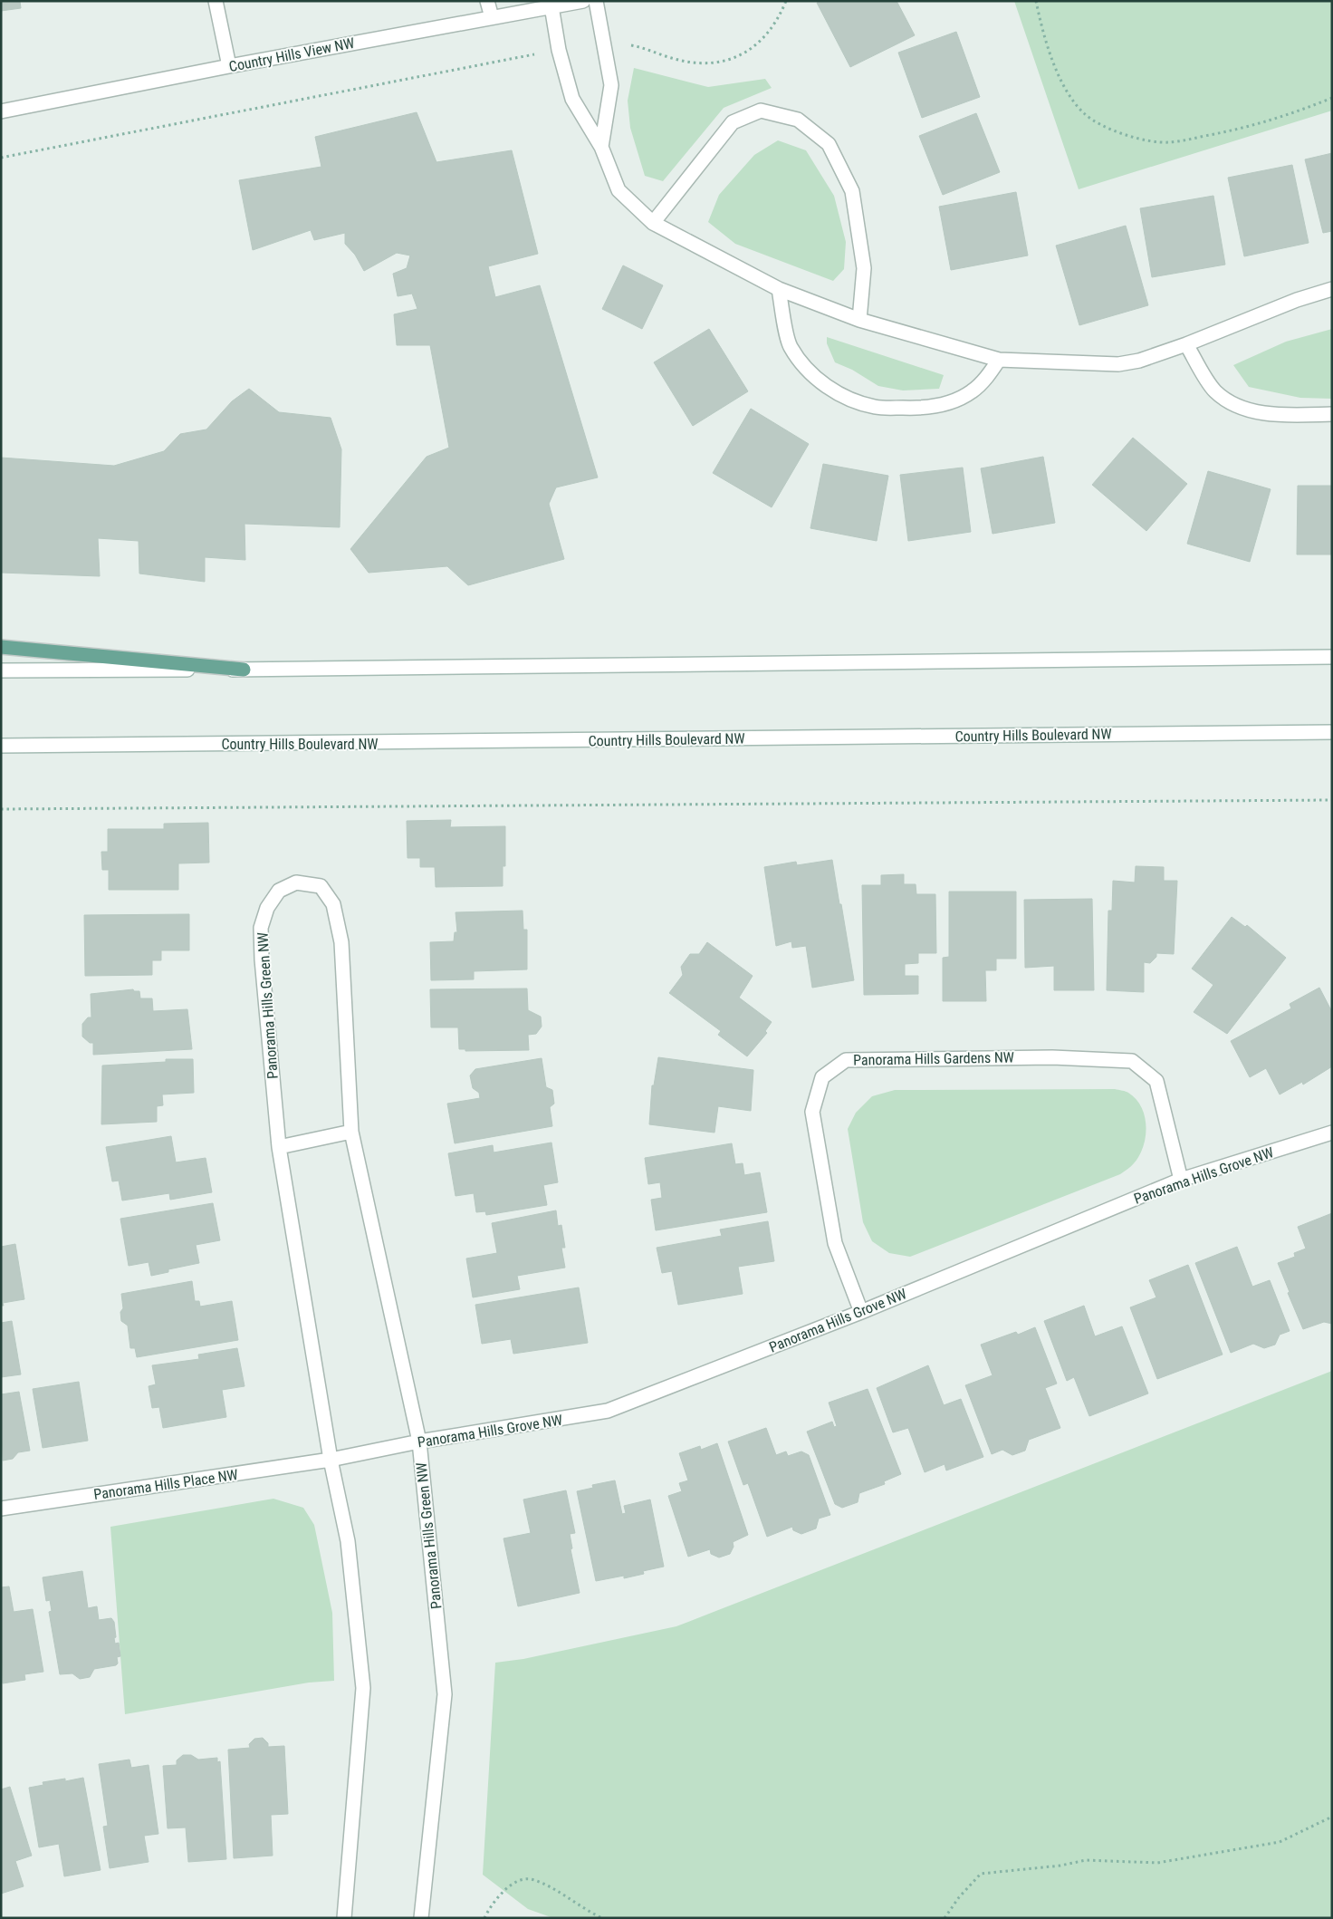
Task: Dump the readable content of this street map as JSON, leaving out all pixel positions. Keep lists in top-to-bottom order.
{
  "streets": {
    "street": [
      "Country Hills View NW",
      "Country Hills Boulevard NW",
      "Panorama Hills Green NW",
      "Panorama Hills Gardens NW",
      "Panorama Hills Grove NW",
      "Panorama Hills Place NW"
    ]
  },
  "crossings": [
    ["Panorama Hills Green NW", "Panorama Hills Grove NW"],
    ["Panorama Hills Green NW", "Panorama Hills Place NW"],
    ["Panorama Hills Gardens NW", "Panorama Hills Grove NW"],
    ["Panorama Hills Grove NW", "Panorama Hills Place NW"]
  ]
}
